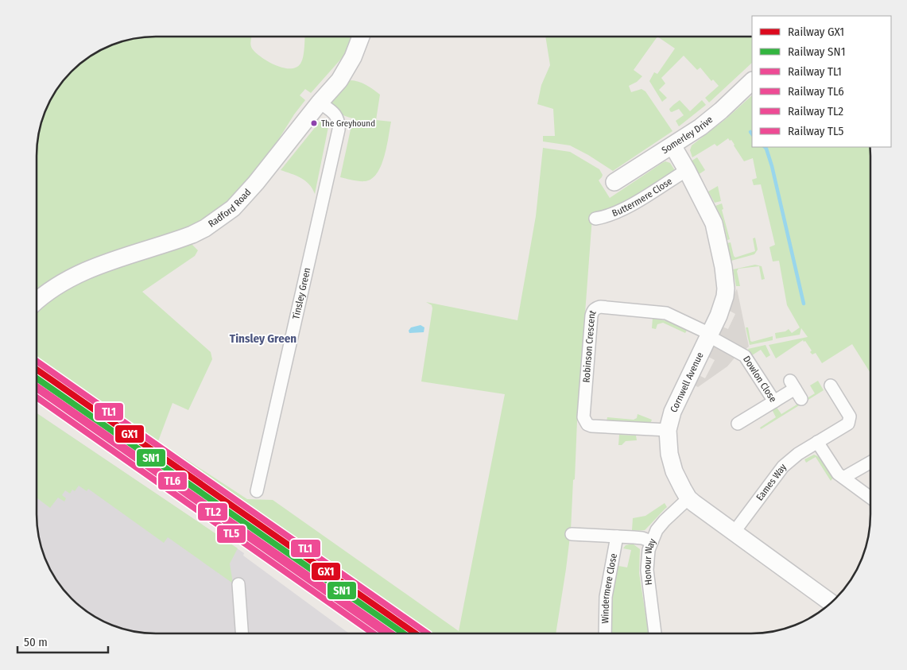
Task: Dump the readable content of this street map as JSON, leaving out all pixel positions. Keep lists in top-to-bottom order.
{
  "streets": {
    "street": [
      "Somerley Drive",
      "Buttermere Close",
      "Radford Road",
      "Tinsley Green",
      "Robinson Crescent",
      "Dowlon Close",
      "Cornwell Avenue",
      "Eames Way",
      "Honour Way",
      "Windermere Close"
    ]
  },
  "crossings": [
    ["Somerley Drive", "Cornwell Avenue"],
    ["Buttermere Close", "Cornwell Avenue"],
    ["Radford Road", "Tinsley Green"],
    ["Robinson Crescent", "Dowlon Close"],
    ["Robinson Crescent", "Cornwell Avenue"],
    ["Dowlon Close", "Cornwell Avenue"],
    ["Cornwell Avenue", "Eames Way"],
    ["Cornwell Avenue", "Honour Way"]
  ],
  "districts": ["Tinsley Green"],
  "places": ["The Greyhound"],
  "lines": [
    "rail line TL1",
    "rail line GX1",
    "rail line SN1",
    "rail line TL6",
    "rail line TL2",
    "rail line TL5"
  ],
  "legend": [
    "Railway GX1",
    "Railway SN1",
    "Railway TL1",
    "Railway TL6",
    "Railway TL2",
    "Railway TL5"
  ],
  "scale_bar": "50 m"
}
